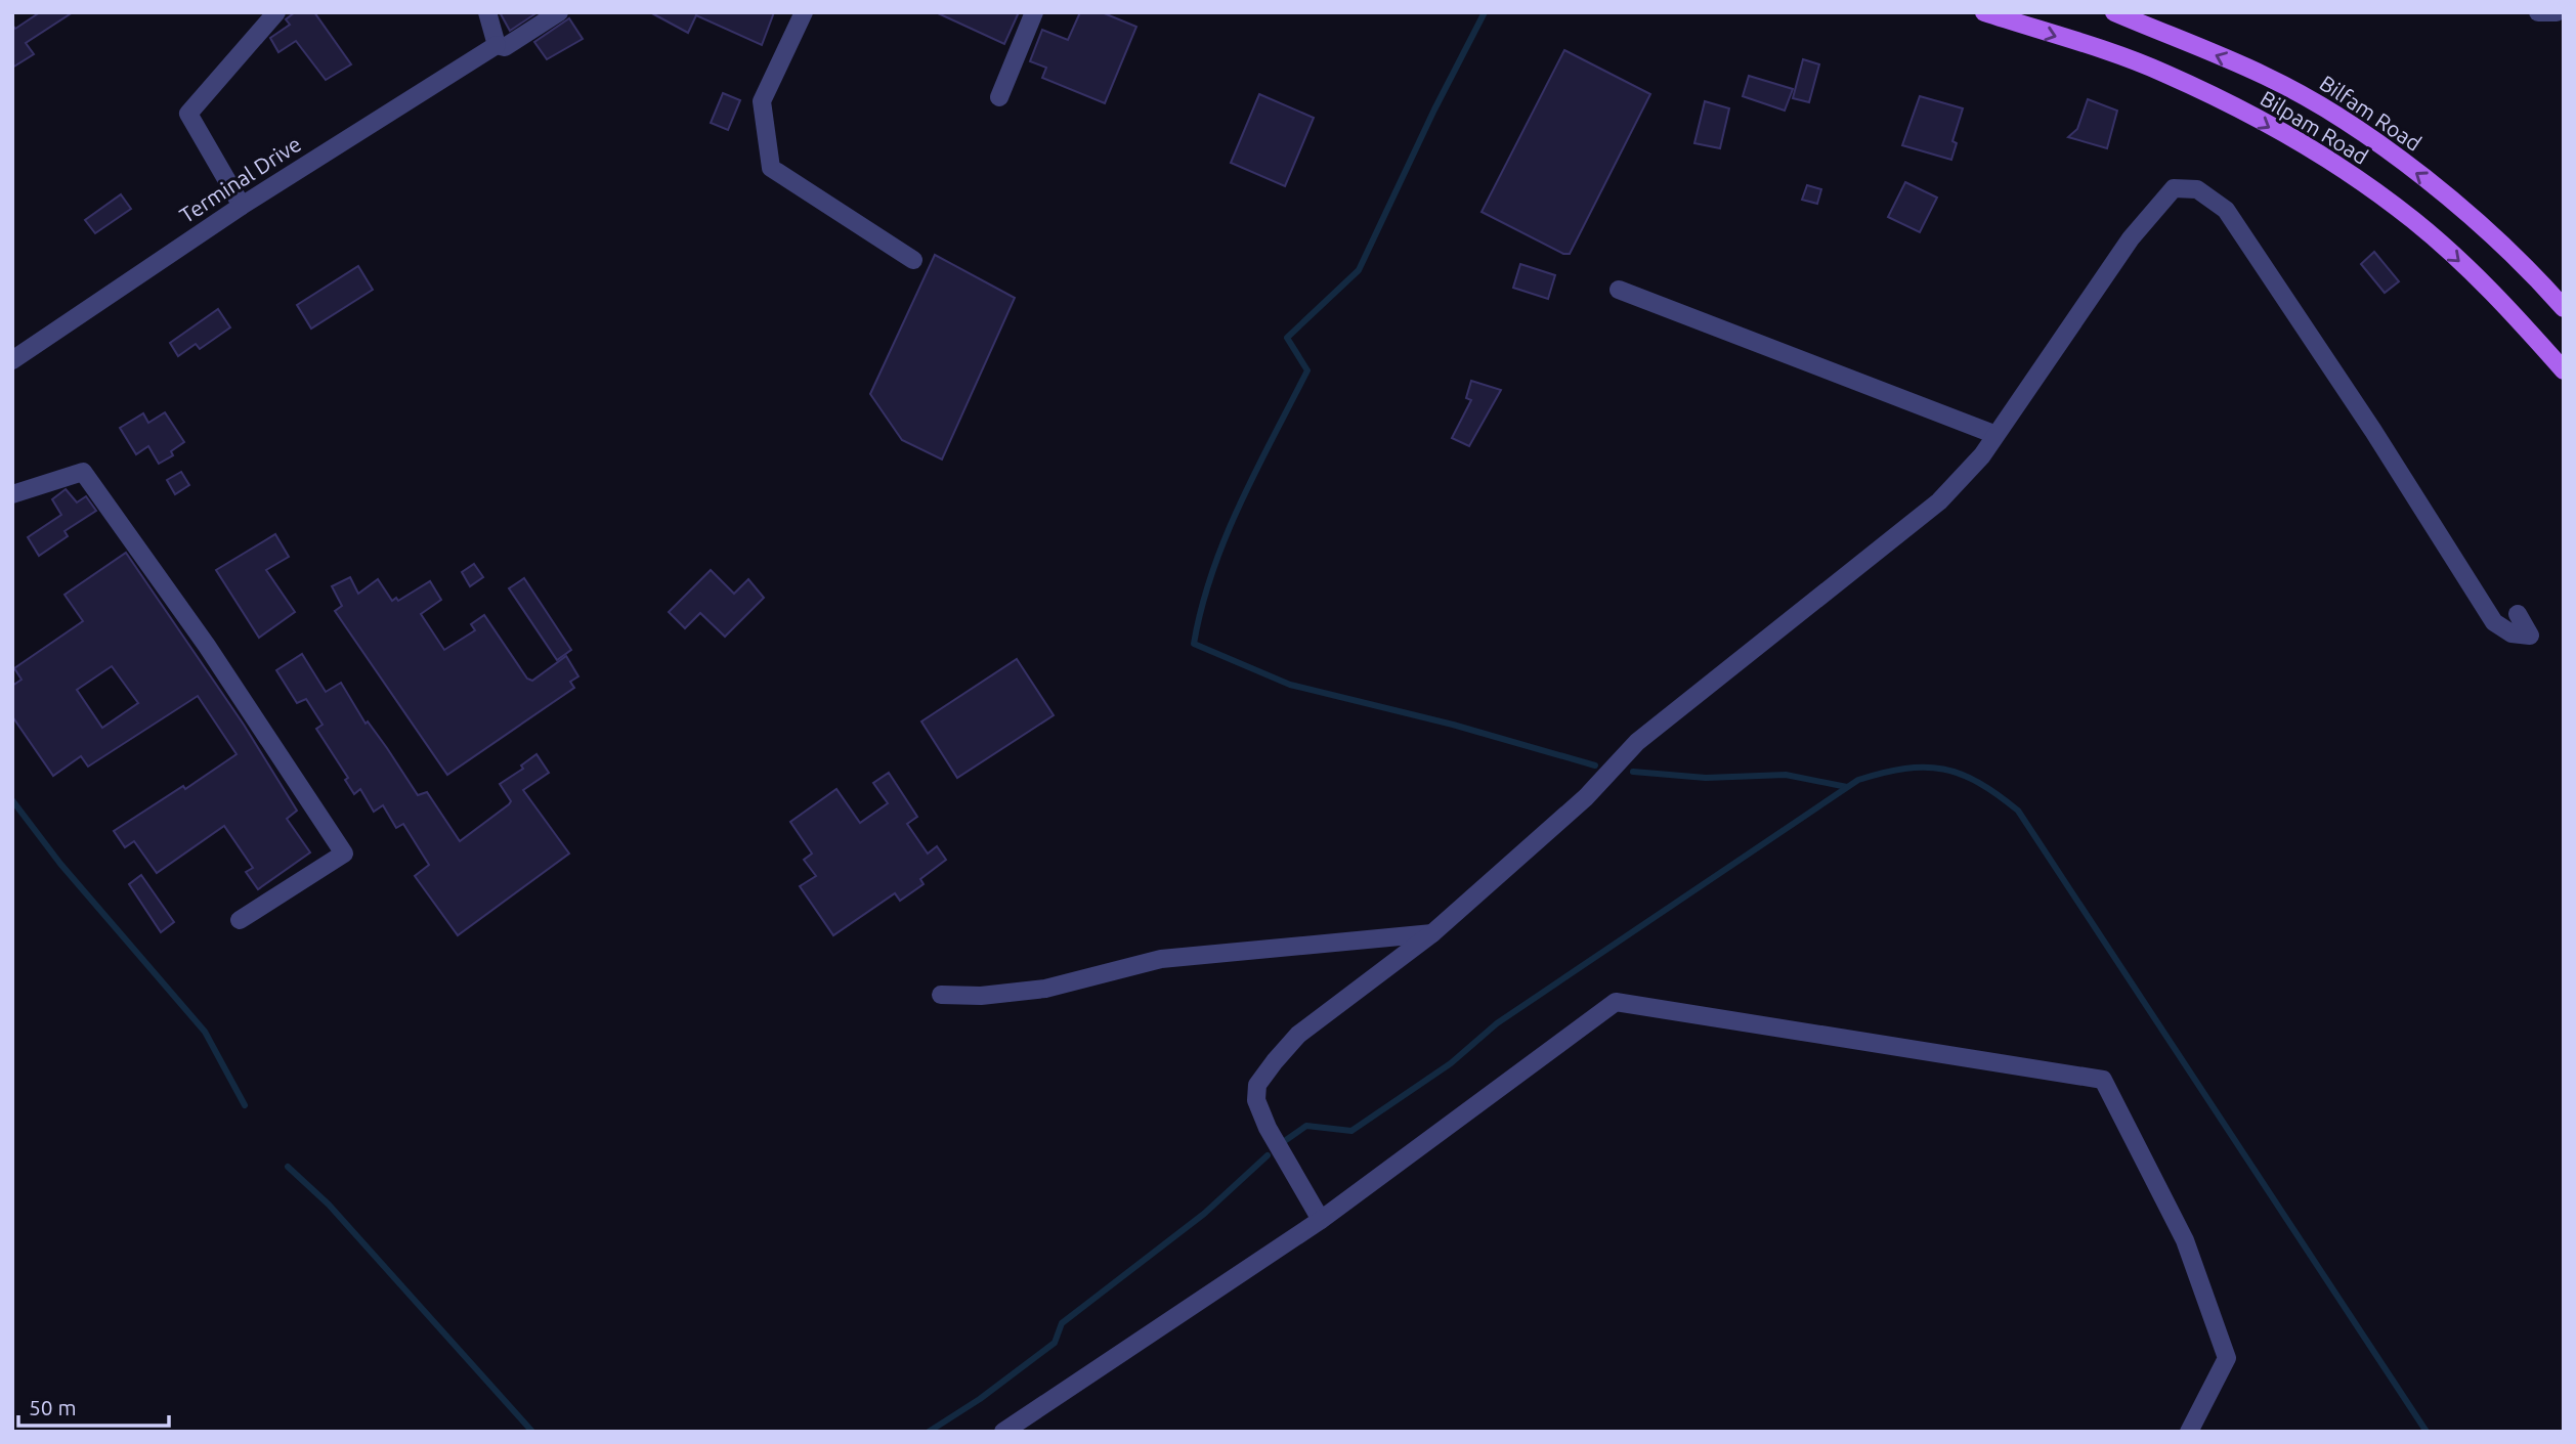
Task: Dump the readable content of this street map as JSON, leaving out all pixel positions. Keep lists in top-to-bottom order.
{
  "streets": {
    "main road": ["Bilfam Road", "Bilpam Road"],
    "street": ["Terminal Drive"]
  },
  "one_way": ["Bilfam Road", "Bilpam Road"],
  "scale_bar": "50 m"
}
